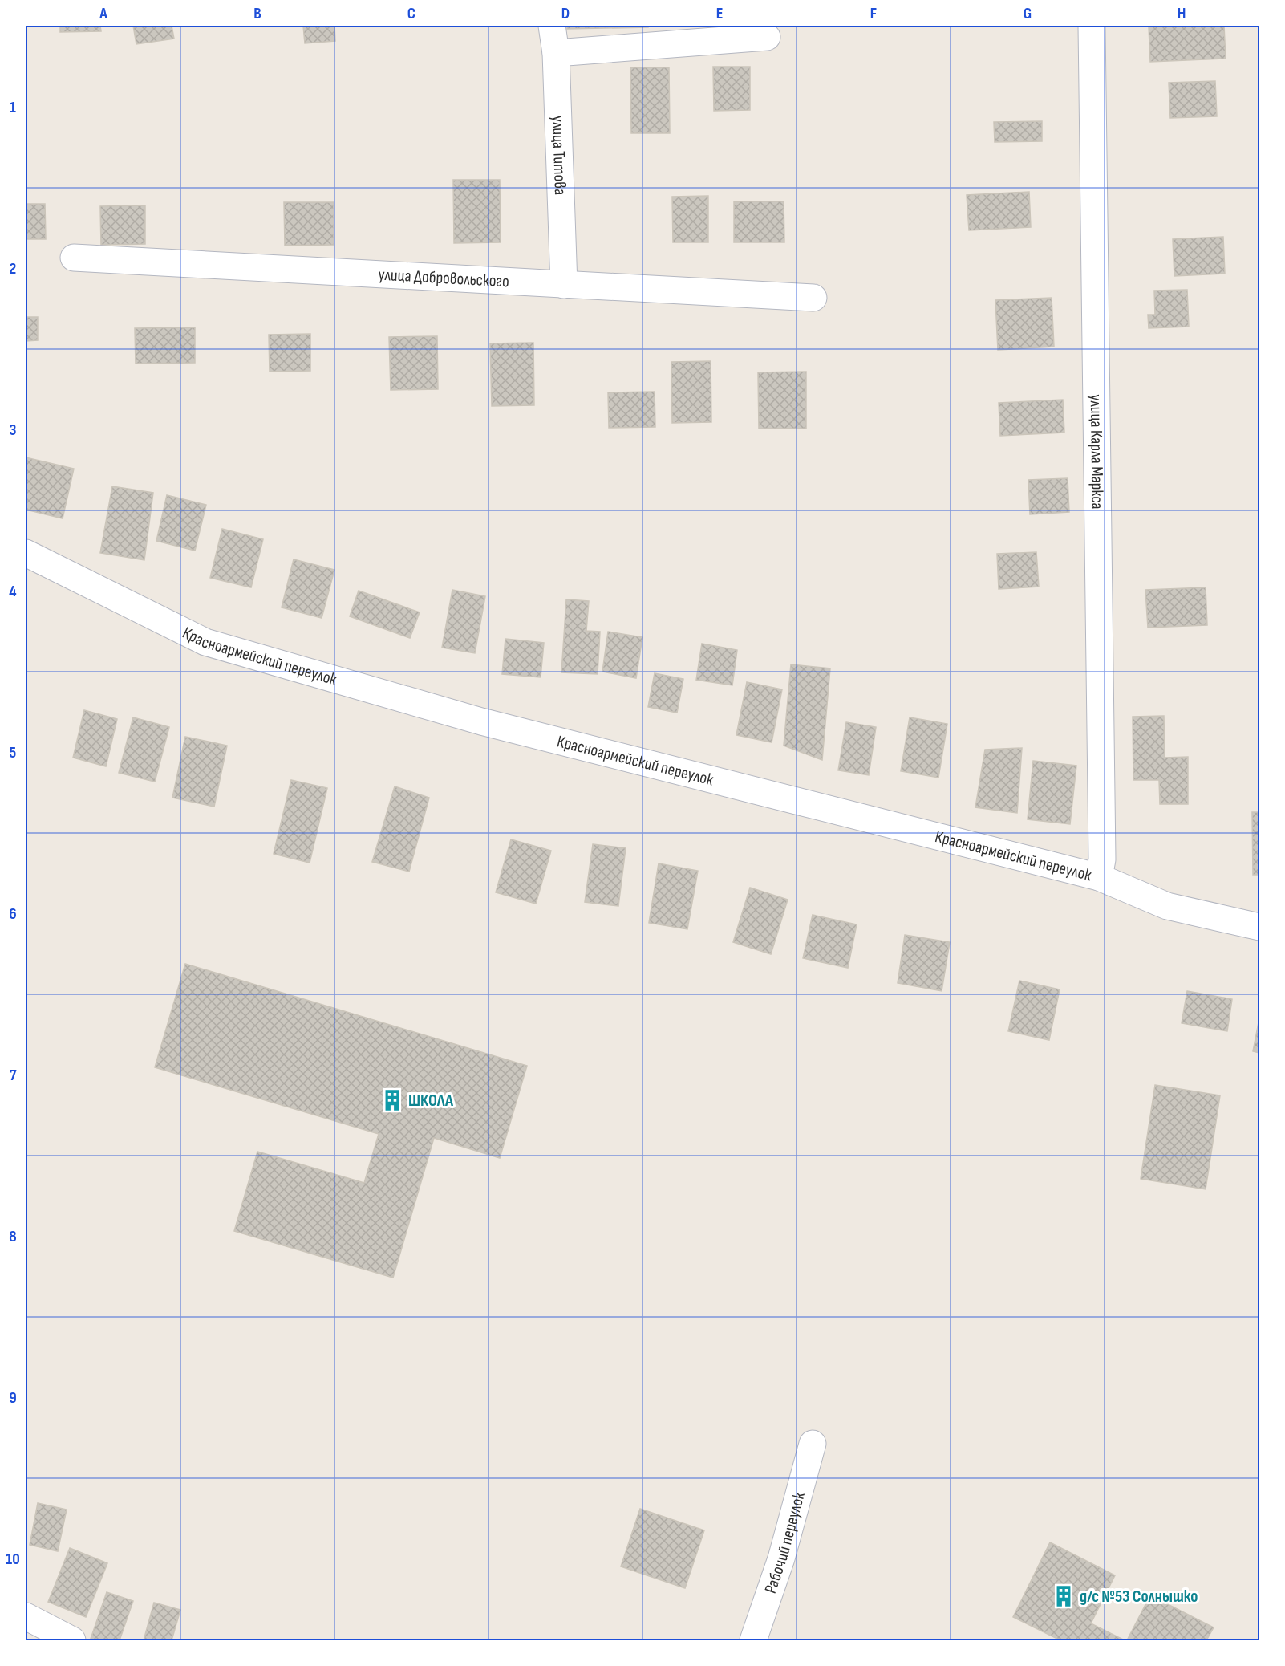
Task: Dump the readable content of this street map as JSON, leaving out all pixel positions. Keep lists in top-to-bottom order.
{
  "streets": {
    "street": [
      "улица Титова",
      "улица Добровольского",
      "улица Карла Маркса",
      "Красноармейский переулок",
      "Рабочий переулок"
    ]
  },
  "crossings": [
    ["улица Титова", "улица Добровольского"],
    ["улица Карла Маркса", "Красноармейский переулок"]
  ],
  "places": {
    "building": ["ШКОЛА", "д/с №53 Солнышко"]
  },
  "grid": {
    "columns": [
      "A",
      "B",
      "C",
      "D",
      "E",
      "F",
      "G",
      "H"
    ],
    "rows": [
      "1",
      "2",
      "3",
      "4",
      "5",
      "6",
      "7",
      "8",
      "9",
      "10"
    ]
  }
}
